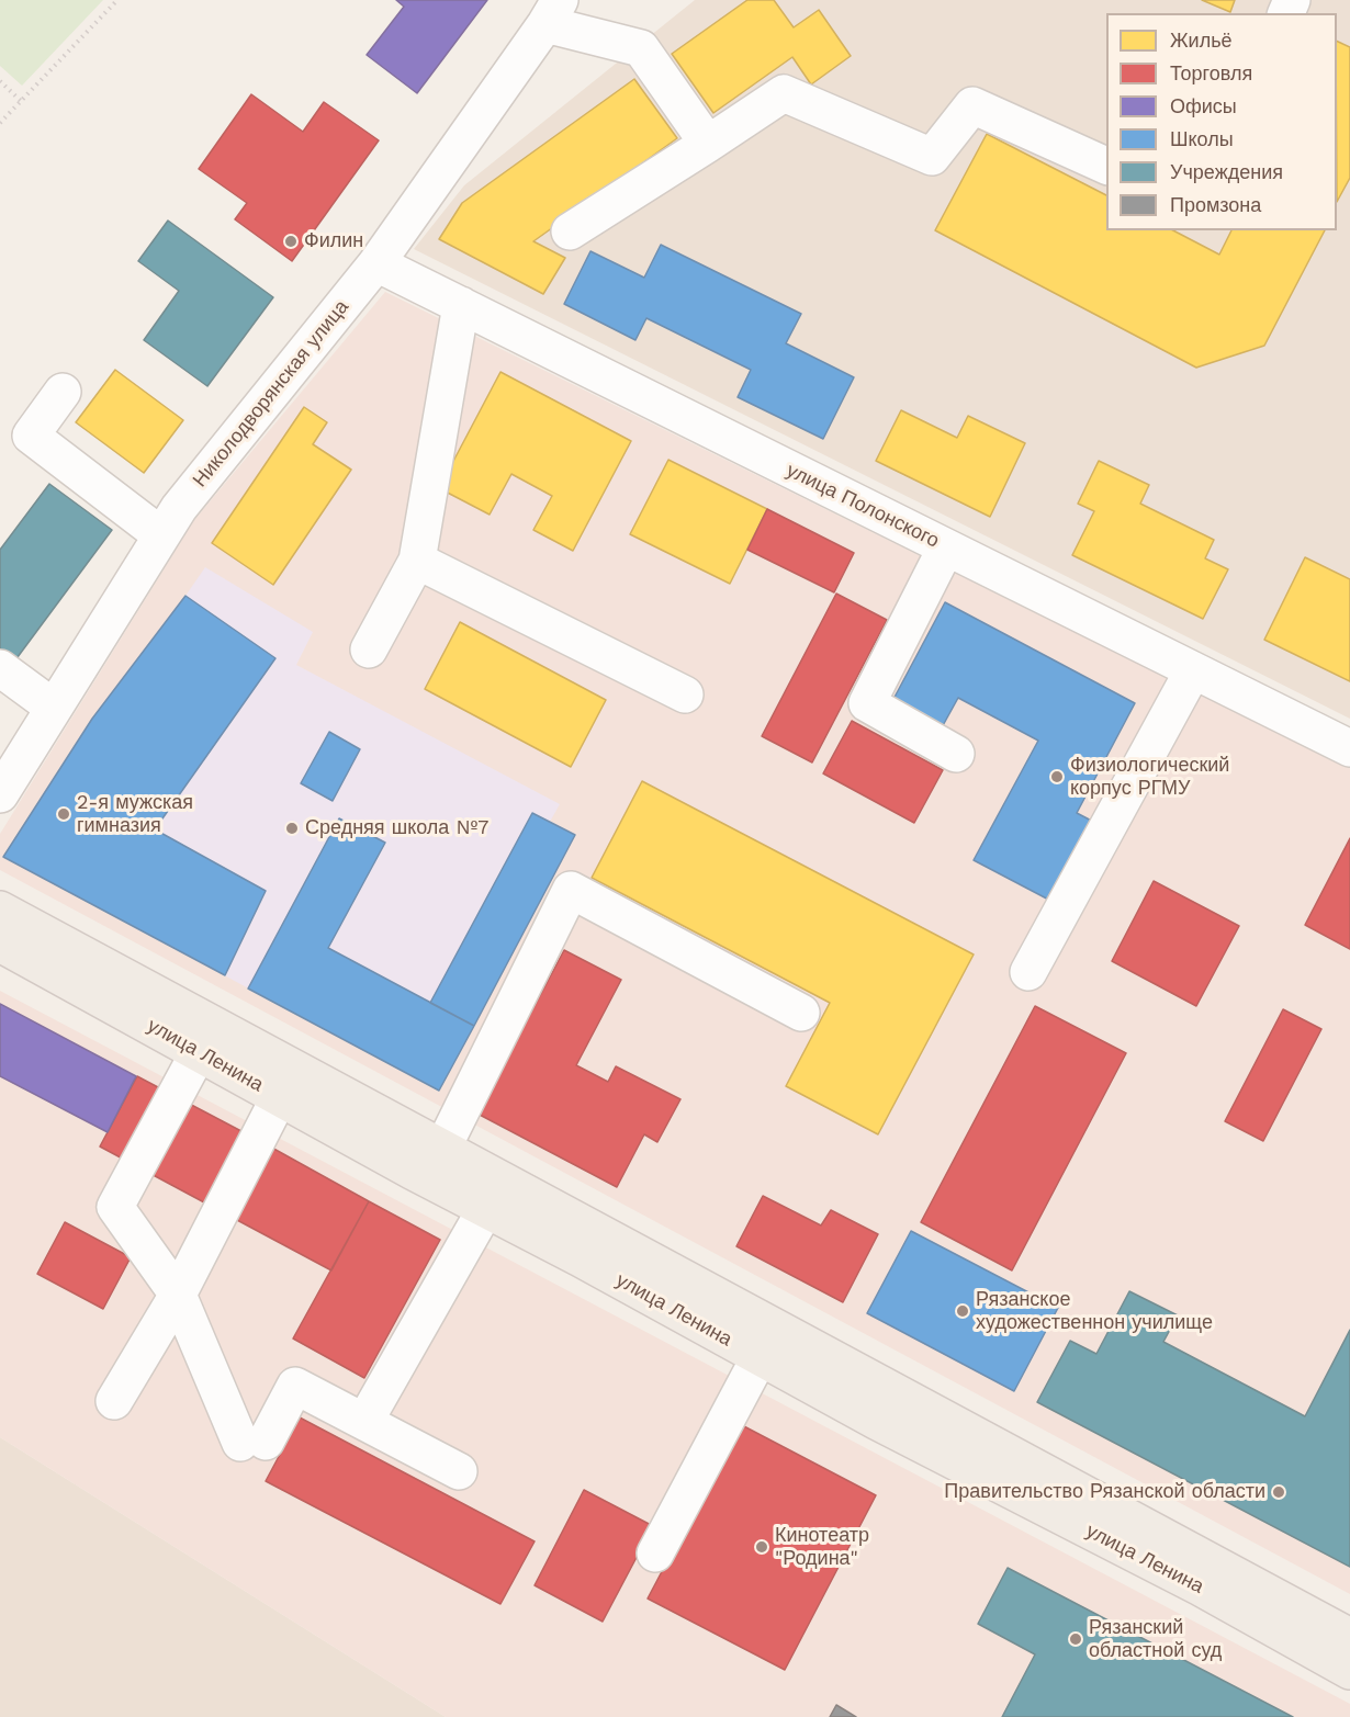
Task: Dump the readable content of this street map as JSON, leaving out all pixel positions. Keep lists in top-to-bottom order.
{
  "streets": {
    "main road": ["улица Ленина"],
    "street": ["Николодворянская улица", "улица Полонского"]
  },
  "crossings": [
    ["Николодворянская улица", "улица Полонского"]
  ],
  "places": [
    "Филин",
    "Физиологический корпус РГМУ",
    "2-я мужская гимназия",
    "Средняя школа №7",
    "Рязанское художественнон училище",
    "Правительство Рязанской области",
    "Кинотеатр \"Родина\"",
    "Рязанский областной суд"
  ],
  "legend": [
    "Жильё",
    "Торговля",
    "Офисы",
    "Школы",
    "Учреждения",
    "Промзона"
  ]
}
